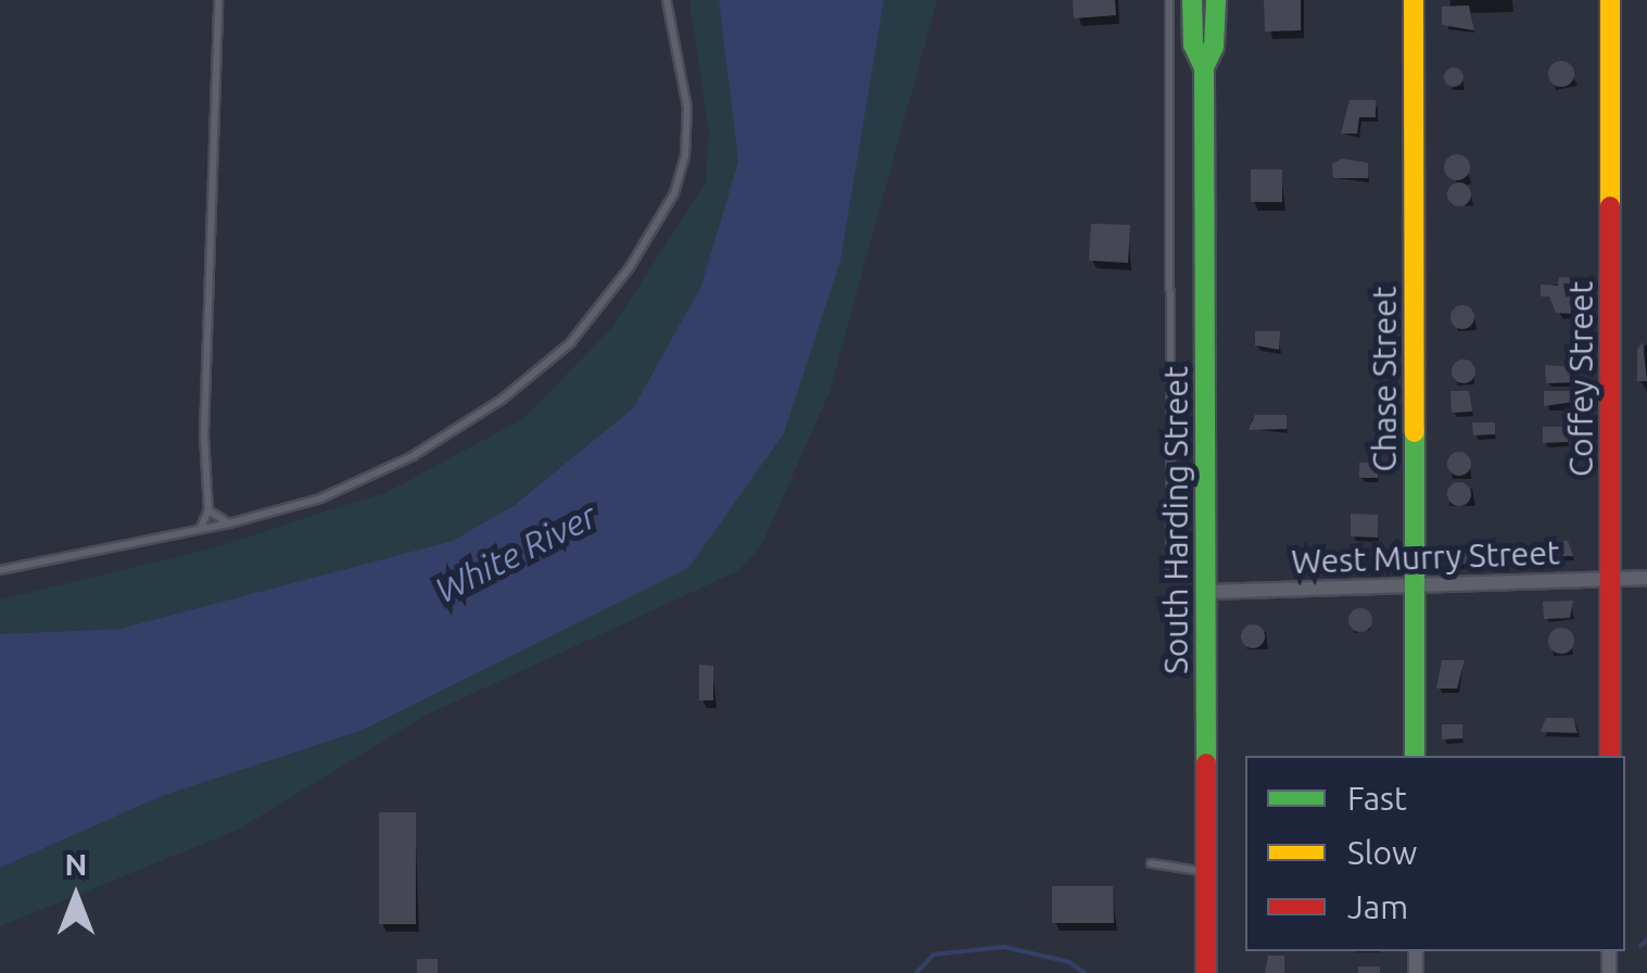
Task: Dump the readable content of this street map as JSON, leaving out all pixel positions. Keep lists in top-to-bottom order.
{
  "streets": {
    "street": [
      "Chase Street",
      "Coffey Street",
      "South Harding Street",
      "West Murry Street"
    ]
  },
  "crossings": [
    ["Chase Street", "West Murry Street"],
    ["Coffey Street", "West Murry Street"],
    ["South Harding Street", "West Murry Street"]
  ],
  "water": ["White River"],
  "legend": ["Fast", "Slow", "Jam"],
  "north": "top"
}
